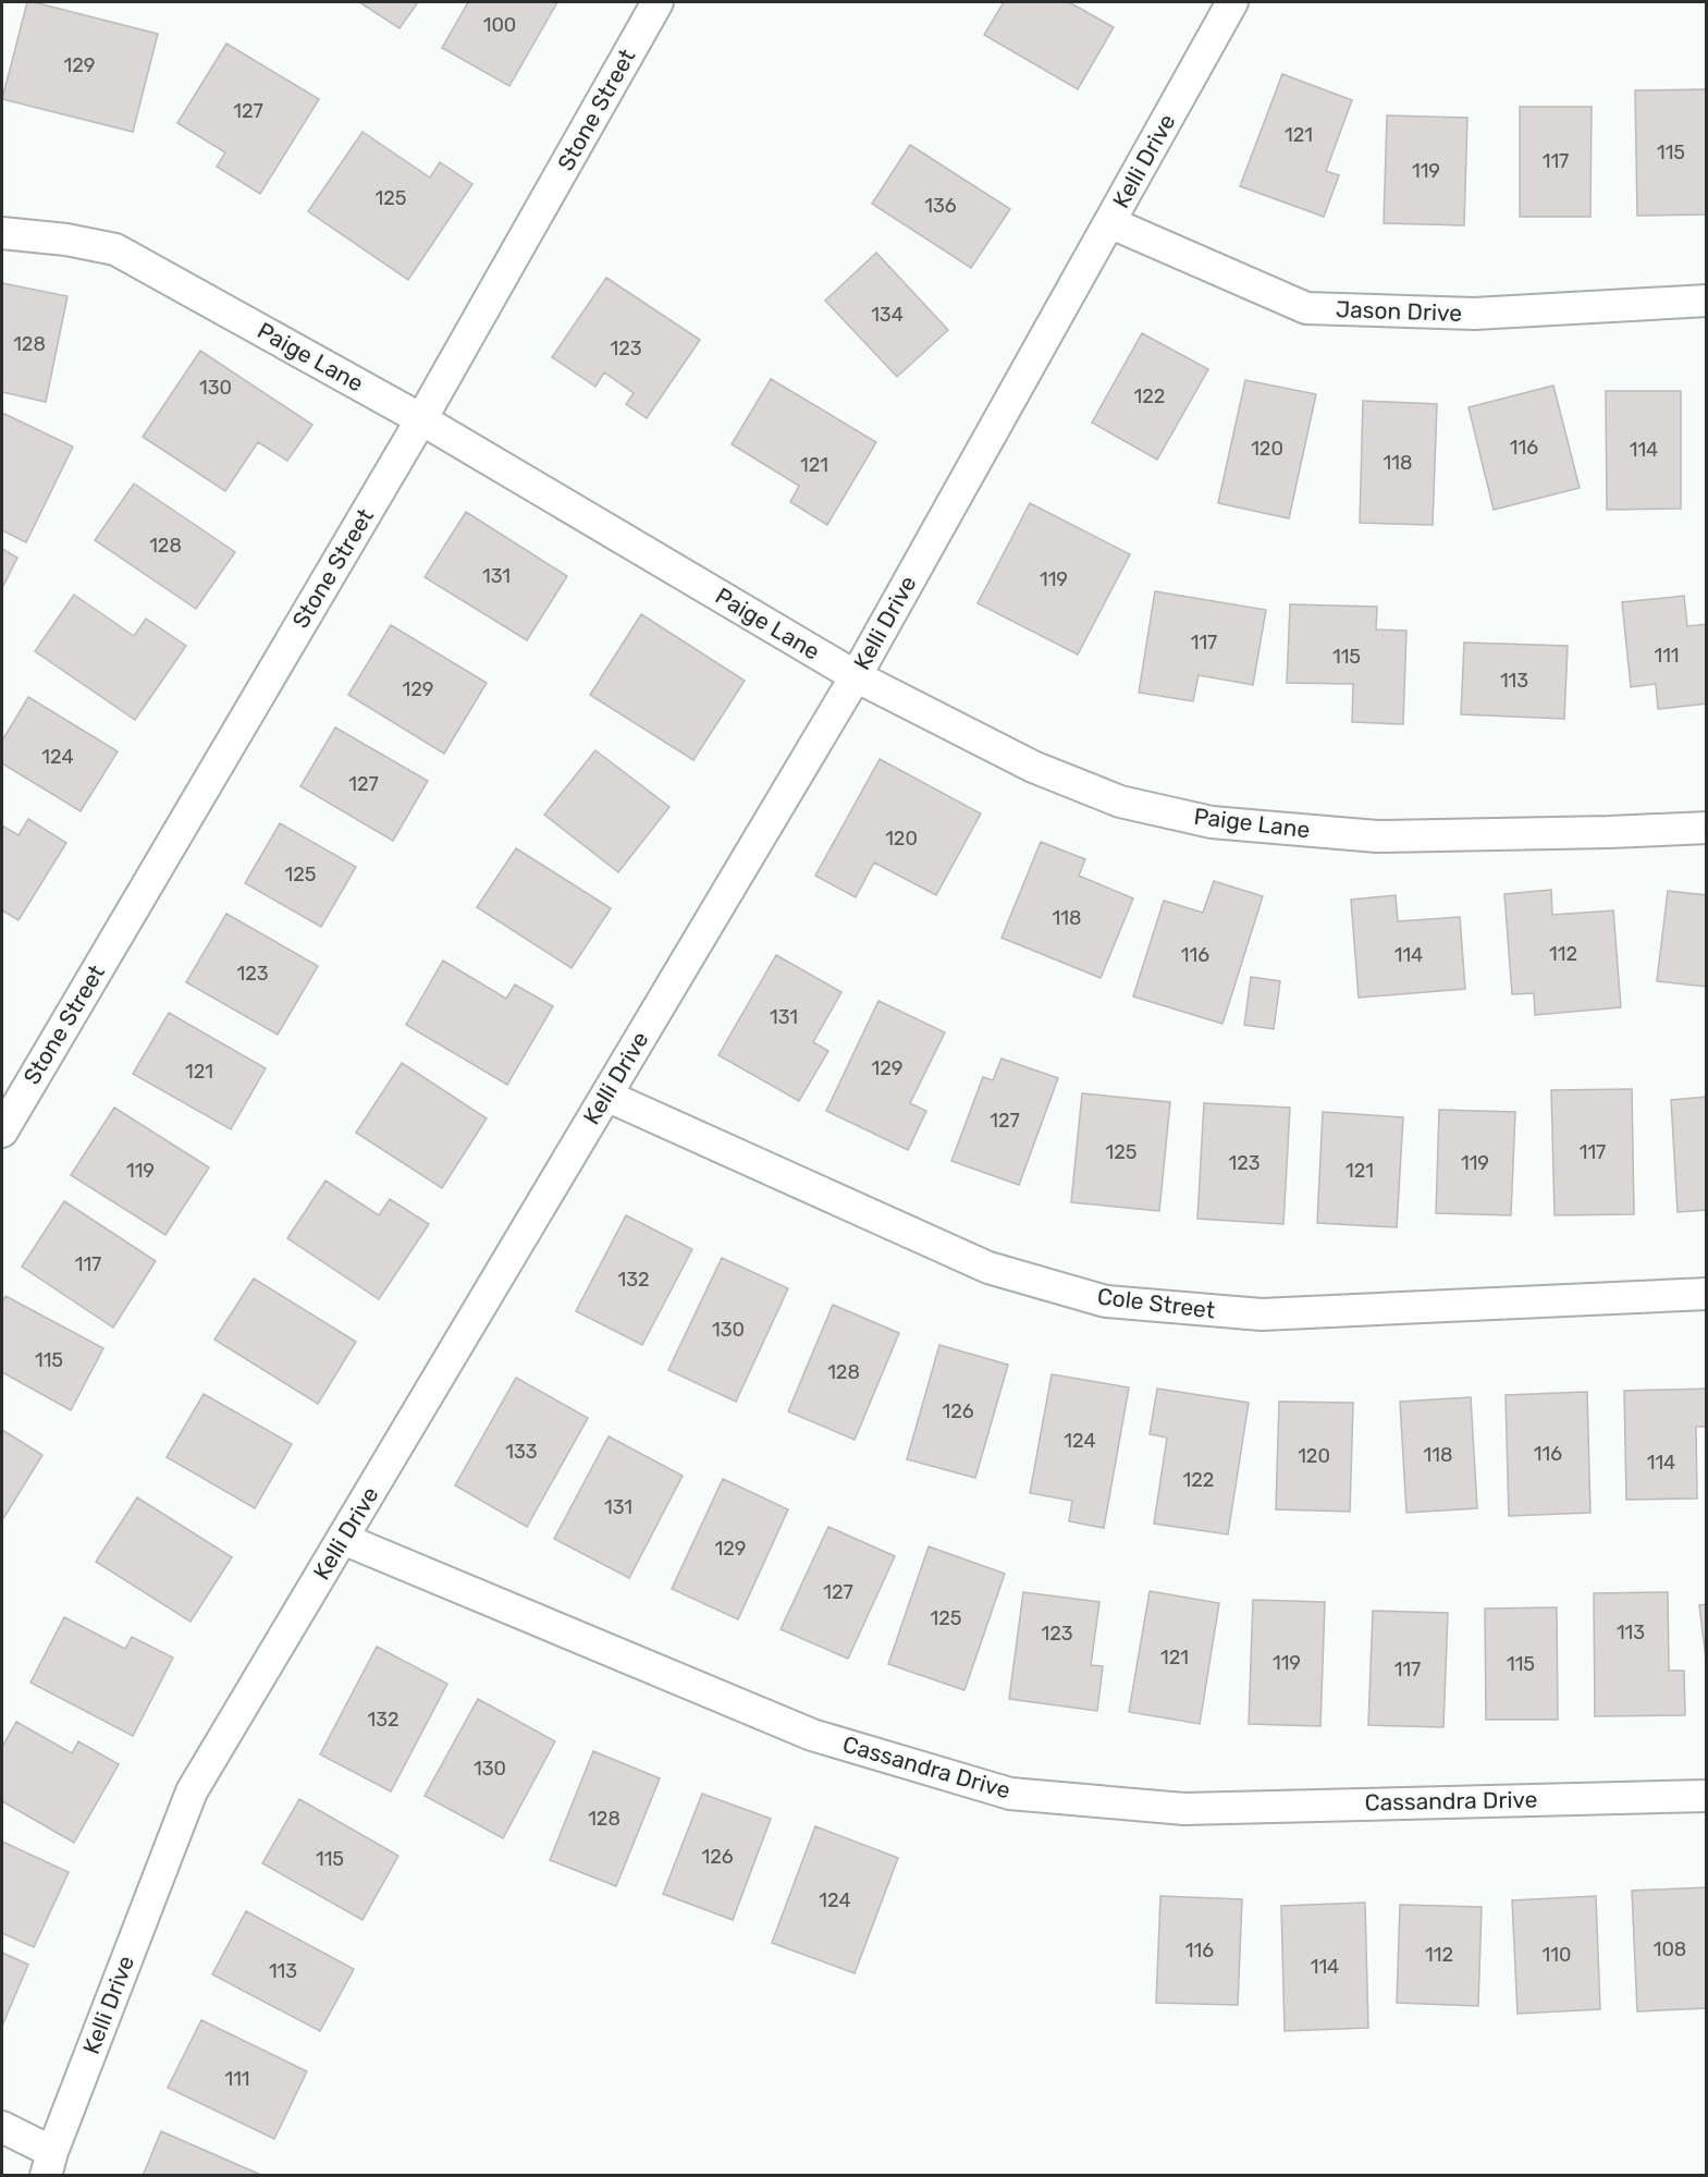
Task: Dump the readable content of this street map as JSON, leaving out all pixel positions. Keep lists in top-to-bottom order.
{
  "streets": {
    "street": [
      "Stone Street",
      "Kelli Drive",
      "Jason Drive",
      "Paige Lane",
      "Cole Street",
      "Cassandra Drive"
    ]
  },
  "crossings": [
    ["Stone Street", "Paige Lane"],
    ["Kelli Drive", "Jason Drive"],
    ["Kelli Drive", "Paige Lane"],
    ["Kelli Drive", "Cole Street"],
    ["Kelli Drive", "Cassandra Drive"]
  ],
  "house_numbers": [
    "100",
    "129",
    "127",
    "121",
    "115",
    "117",
    "119",
    "125",
    "136",
    "134",
    "128",
    "123",
    "130",
    "122",
    "116",
    "120",
    "114",
    "118",
    "121",
    "128",
    "131",
    "119",
    "117",
    "111",
    "115",
    "113",
    "129",
    "124",
    "127",
    "120",
    "125",
    "118",
    "112",
    "116",
    "114",
    "123",
    "131",
    "129",
    "121",
    "127",
    "125",
    "117",
    "123",
    "119",
    "119",
    "121",
    "117",
    "132",
    "130",
    "115",
    "128",
    "126",
    "124",
    "133",
    "116",
    "118",
    "120",
    "114",
    "122",
    "131",
    "129",
    "127",
    "125",
    "113",
    "123",
    "121",
    "119",
    "115",
    "117",
    "132",
    "130",
    "128",
    "126",
    "115",
    "124",
    "108",
    "116",
    "112",
    "110",
    "114",
    "113",
    "111"
  ]
}
